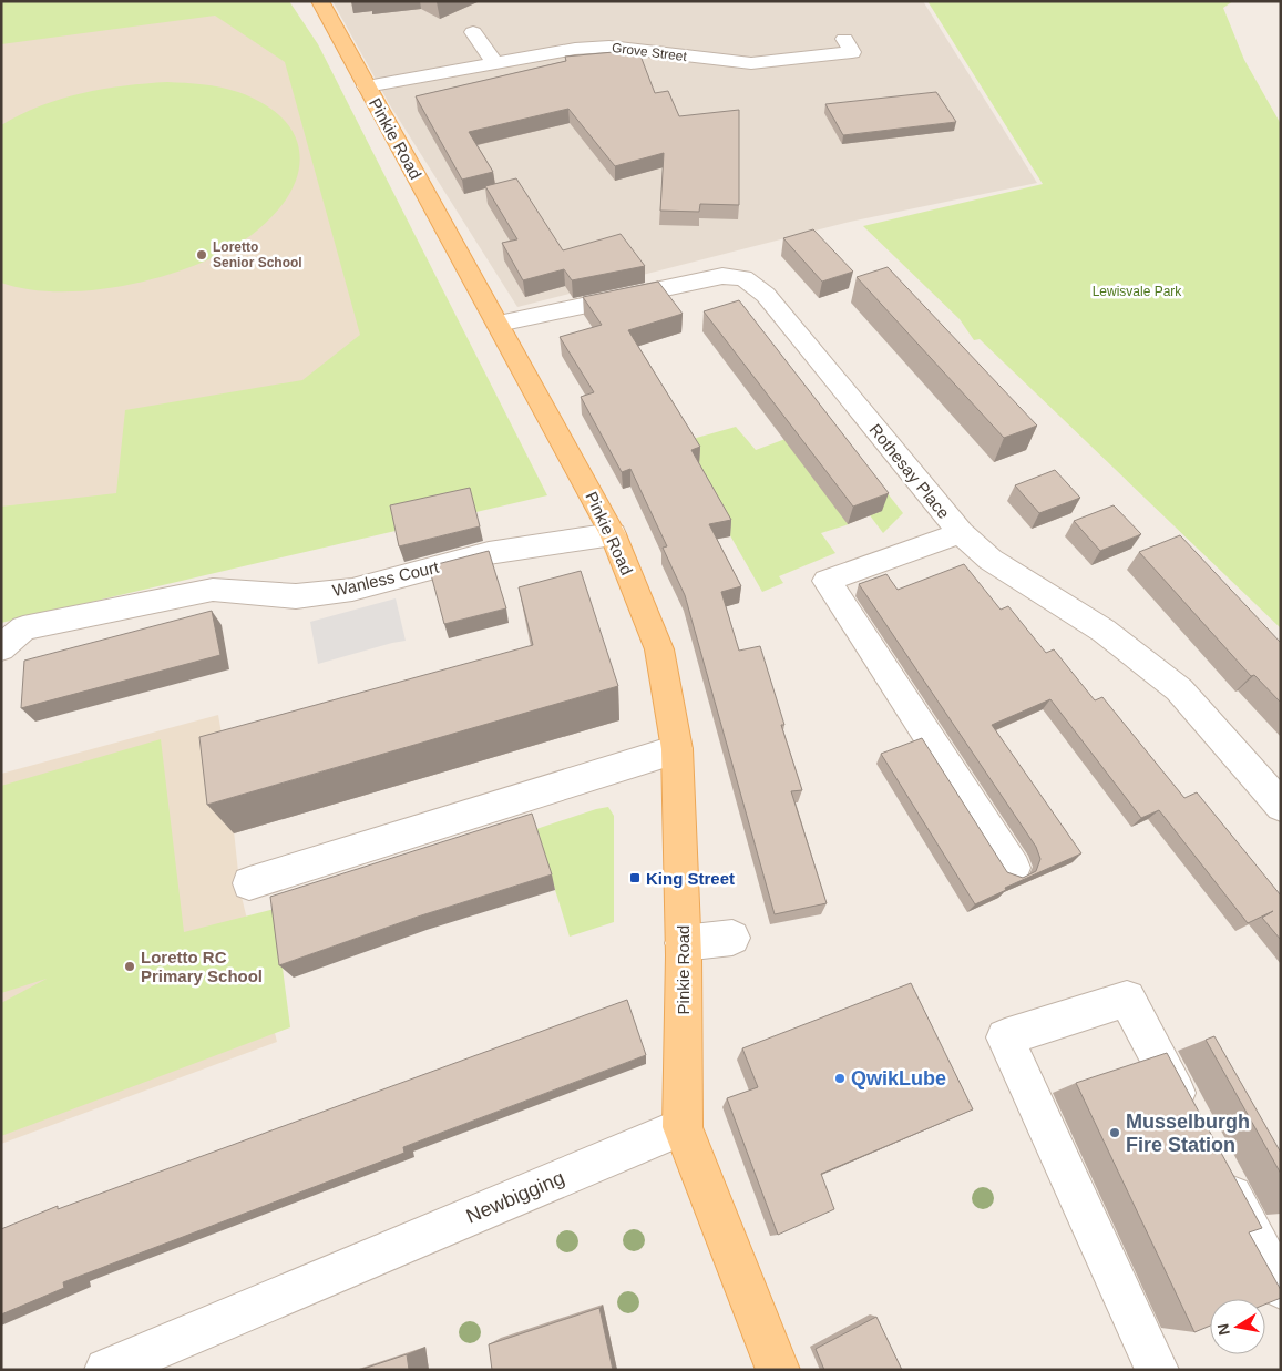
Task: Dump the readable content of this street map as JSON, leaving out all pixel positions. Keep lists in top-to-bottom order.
{
  "streets": {
    "main road": ["Pinkie Road"],
    "street": [
      "Grove Street",
      "Rothesay Place",
      "Wanless Court",
      "Newbigging"
    ]
  },
  "crossings": [
    ["Grove Street", "Pinkie Road"],
    ["Pinkie Road", "Rothesay Place"],
    ["Pinkie Road", "Wanless Court"],
    ["Pinkie Road", "Newbigging"]
  ],
  "parks": ["Lewisvale Park"],
  "places": {
    "other": [
      "Loretto Senior School",
      "Loretto RC Primary School",
      "QwikLube",
      "Musselburgh Fire Station"
    ],
    "transit": ["King Street"]
  },
  "north": "left"
}
